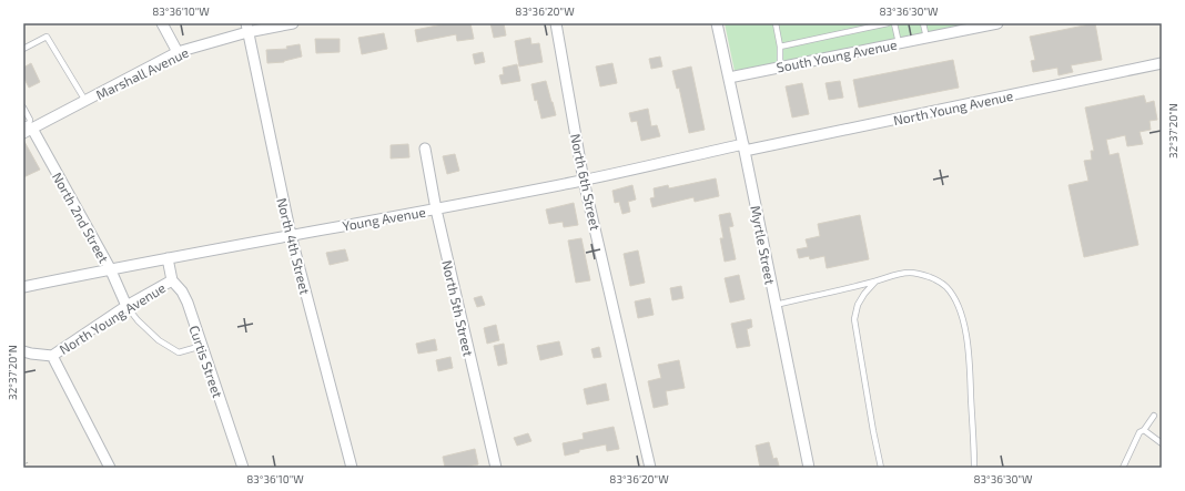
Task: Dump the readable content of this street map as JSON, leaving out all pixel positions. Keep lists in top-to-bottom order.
{
  "streets": {
    "street": [
      "South Young Avenue",
      "Marshall Avenue",
      "North Young Avenue",
      "North 6th Street",
      "North 2nd Street",
      "Young Avenue",
      "Myrtle Street",
      "North 4th Street",
      "North 5th Street",
      "Curtis Street"
    ]
  },
  "crossings": [
    ["South Young Avenue", "Myrtle Street"],
    ["Marshall Avenue", "North 2nd Street"],
    ["Marshall Avenue", "North 4th Street"],
    ["North Young Avenue", "North 2nd Street"],
    ["North Young Avenue", "Young Avenue"],
    ["North Young Avenue", "Myrtle Street"],
    ["North Young Avenue", "Curtis Street"],
    ["North 6th Street", "Young Avenue"],
    ["North 2nd Street", "Young Avenue"],
    ["Young Avenue", "Myrtle Street"],
    ["Young Avenue", "North 4th Street"],
    ["Young Avenue", "North 5th Street"],
    ["Young Avenue", "Curtis Street"]
  ],
  "coordinates": [
    "83°36'10\"W",
    "83°36'20\"W",
    "83°36'30\"W",
    "32°37'20\"N"
  ]
}
